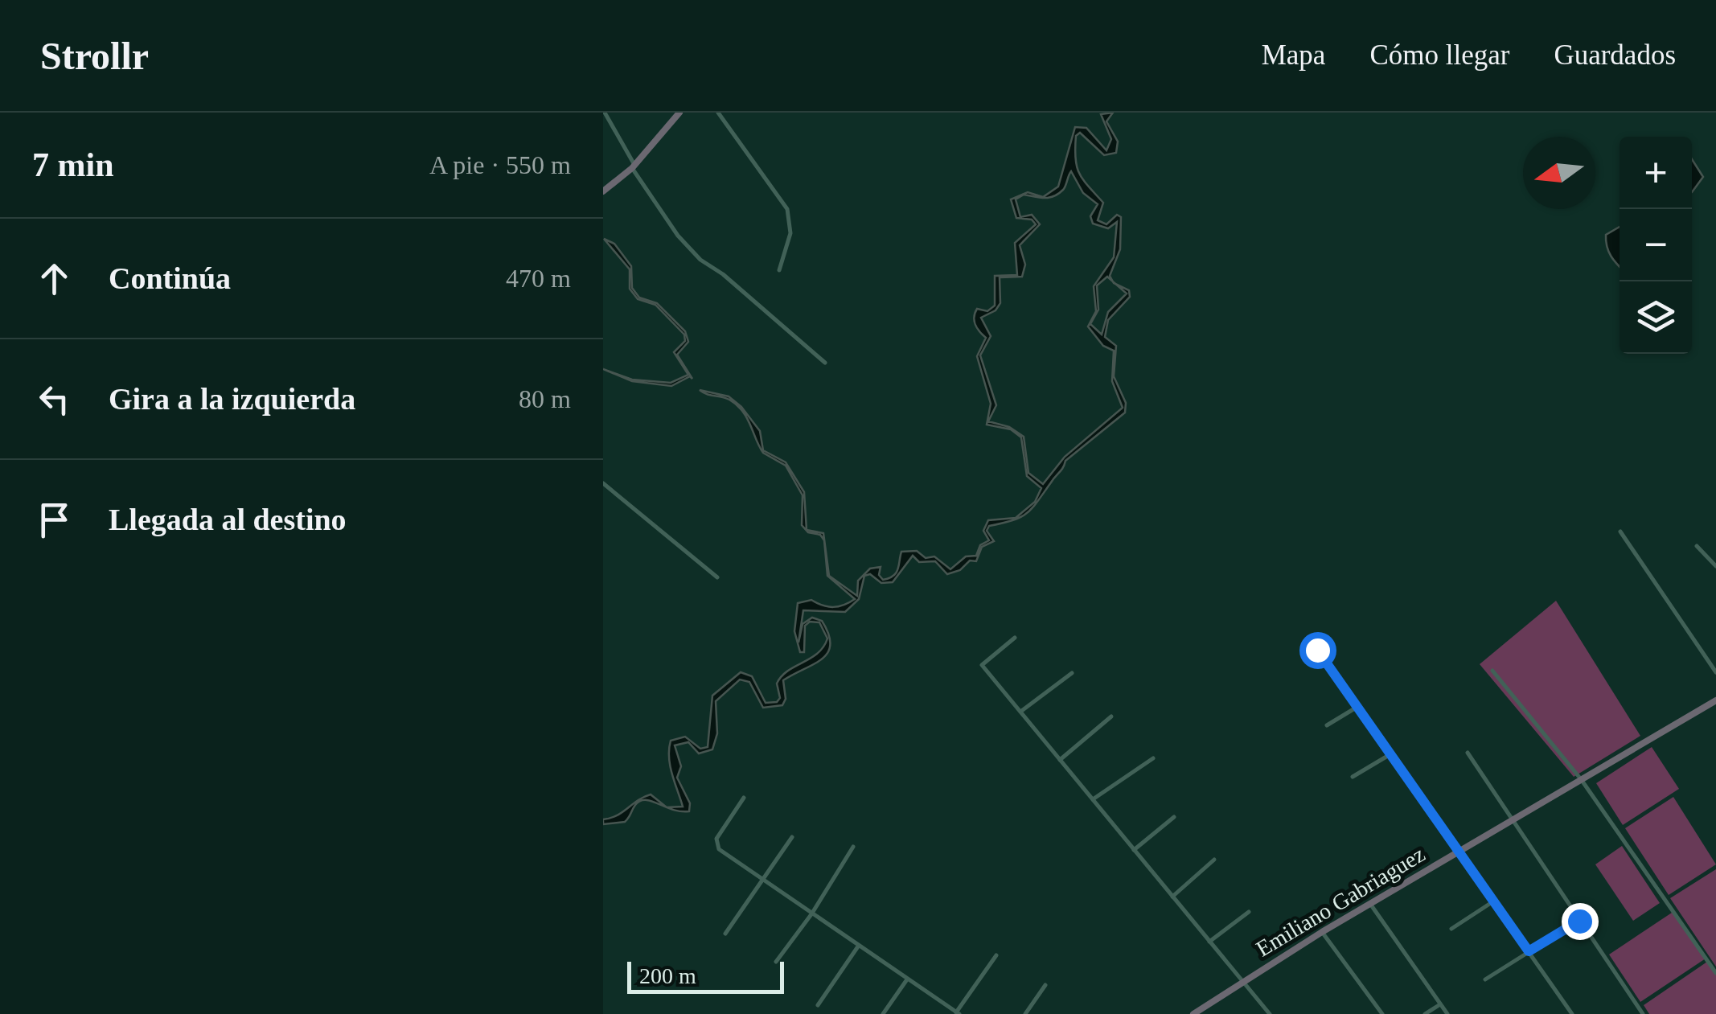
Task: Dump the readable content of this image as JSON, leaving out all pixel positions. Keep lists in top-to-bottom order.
{
  "streets": {
    "main road": ["Emiliano Gabriaguez"]
  },
  "scale_bar": "200 m",
  "north": "left",
  "page": {
    "header": "Strollr",
    "nav": ["Mapa", "Cómo llegar", "Guardados"],
    "heading": ["7 min", "A pie · 550 m"],
    "map_buttons": ["+", "−"],
    "list": [
      ["Continúa", "470 m"],
      ["Gira a la izquierda", "80 m"],
      "Llegada al destino"
    ],
    "scale": "200 m"
  }
}
